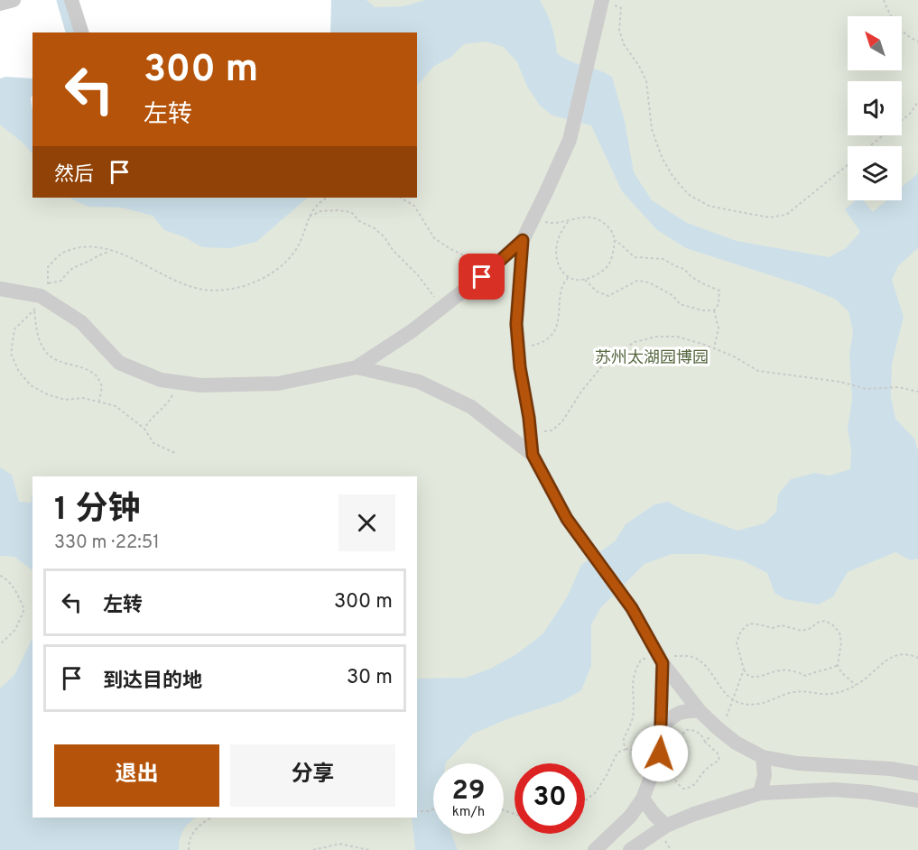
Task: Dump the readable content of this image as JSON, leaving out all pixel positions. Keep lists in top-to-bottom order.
{
  "parks": ["苏州太湖园博园"],
  "north": "top left",
  "page": {
    "turn": ["300 m", "左转"],
    "then": "然后",
    "heading": ["1 分钟", "330 m · 22:51"],
    "list": [
      {
        "name": "左转",
        "value": "300 m"
      },
      {
        "name": "到达目的地",
        "value": "30 m"
      }
    ],
    "buttons": ["退出", "分享"],
    "speed": "29 km/h",
    "limit": "30"
  }
}
